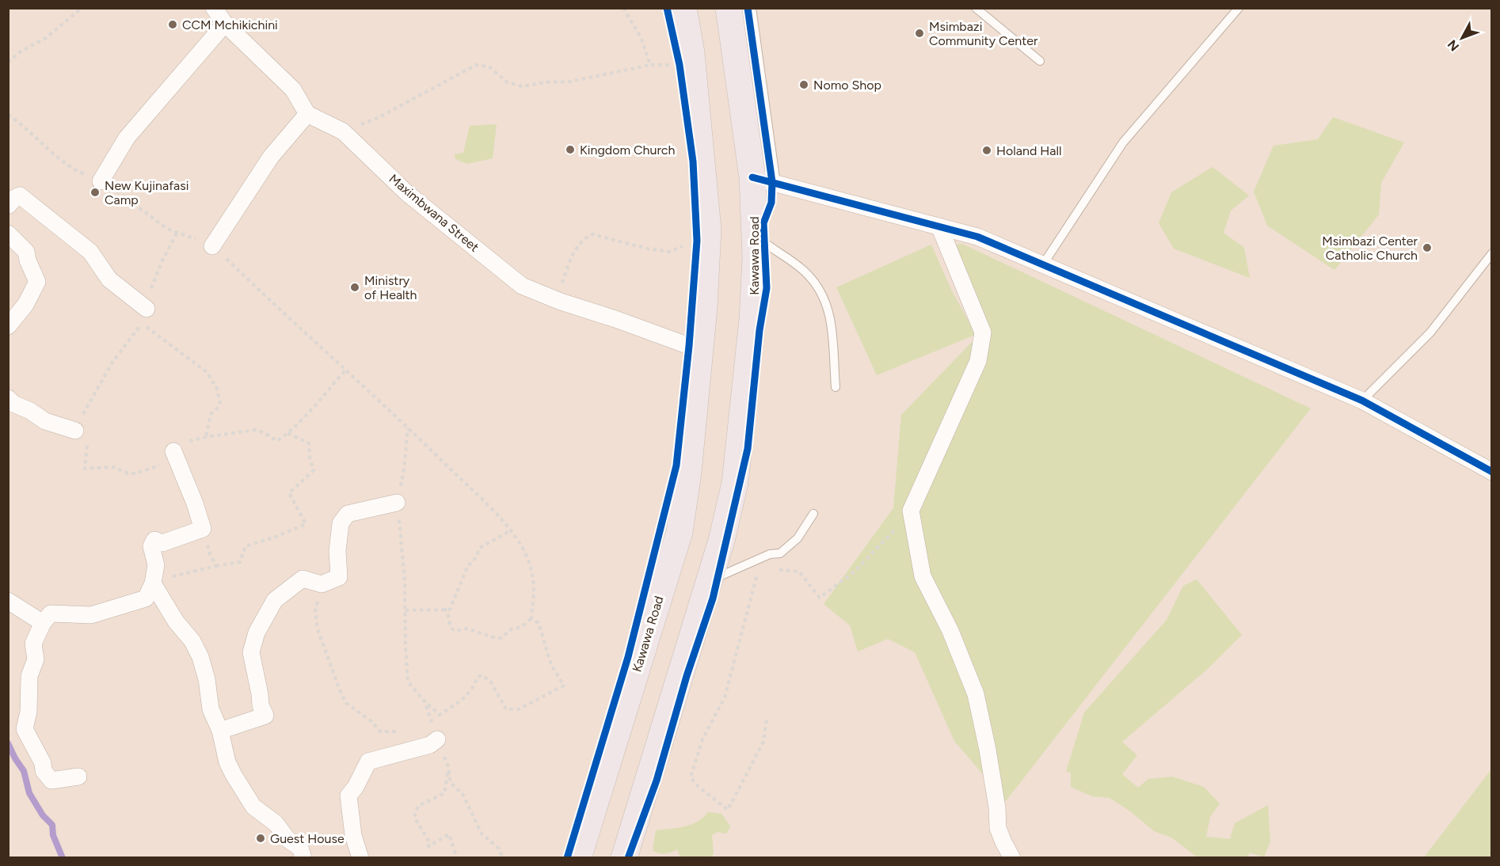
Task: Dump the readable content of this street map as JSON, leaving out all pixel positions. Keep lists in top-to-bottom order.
{
  "streets": {
    "main road": ["Kawawa Road"],
    "street": ["Maximbwana Street"]
  },
  "crossings": [
    ["Maximbwana Street", "Kawawa Road"]
  ],
  "places": [
    "CCM Mchikichini",
    "Msimbazi Community Center",
    "Nomo Shop",
    "Kingdom Church",
    "Holand Hall",
    "New Kujinafasi Camp",
    "Msimbazi Center Catholic Church",
    "Ministry of Health",
    "Guest House"
  ],
  "north": "bottom left"
}
